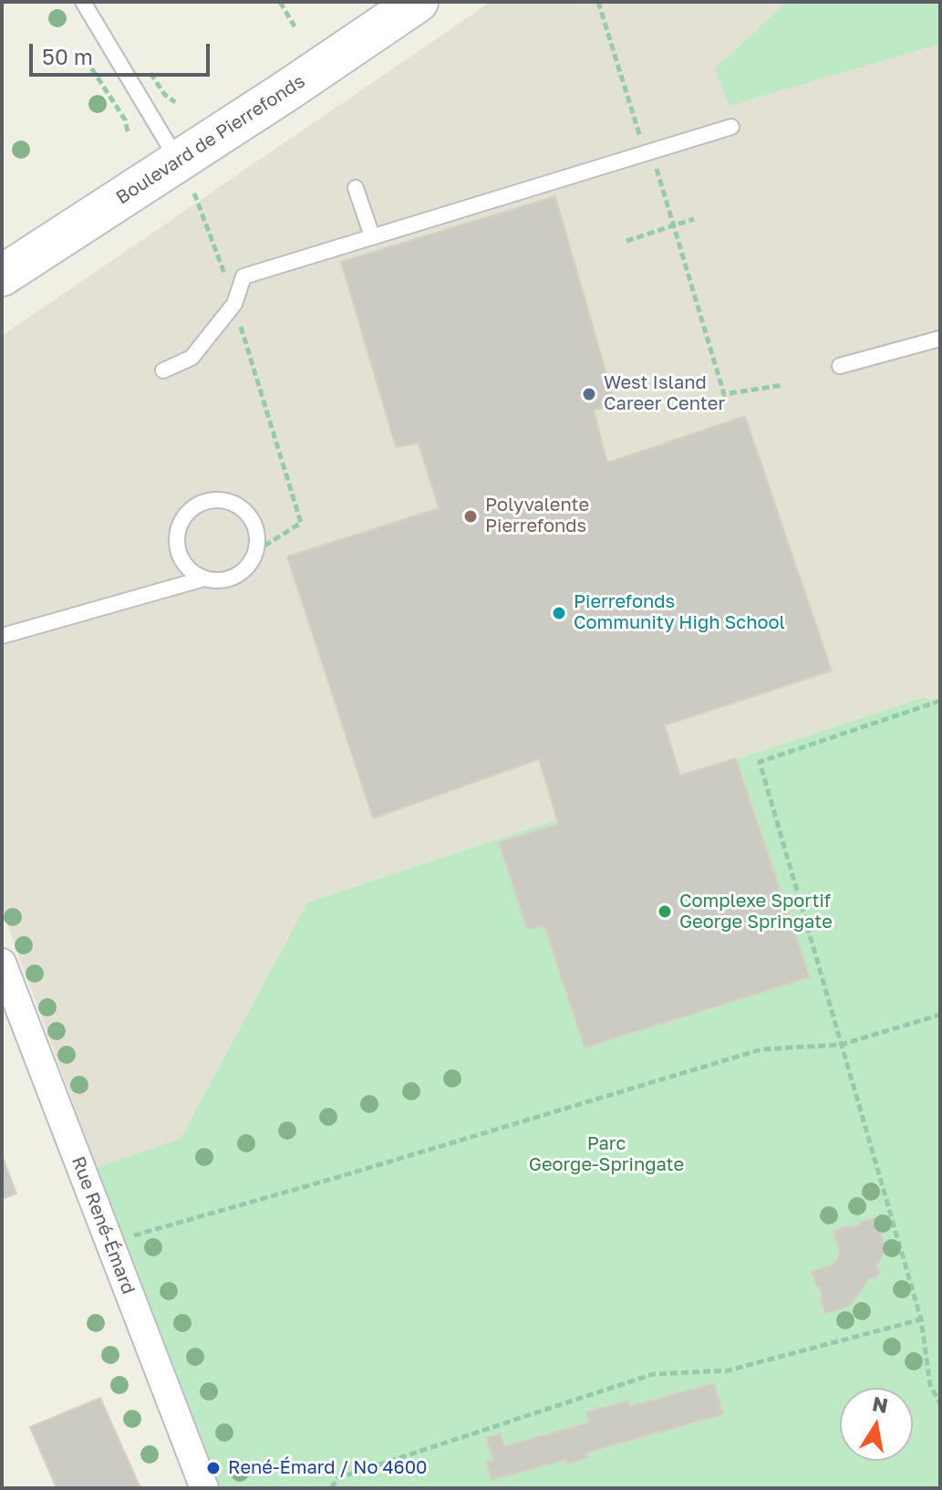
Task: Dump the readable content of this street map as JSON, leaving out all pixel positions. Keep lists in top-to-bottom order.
{
  "streets": {
    "main road": ["Boulevard de Pierrefonds"],
    "street": ["Rue René-Émard"]
  },
  "parks": ["Parc George-Springate"],
  "places": [
    "West Island Career Center",
    "Polyvalente Pierrefonds",
    "Pierrefonds Community High School",
    "Complexe Sportif George Springate",
    "René-Émard / No 4600"
  ],
  "scale_bar": "50 m",
  "north": "top"
}
